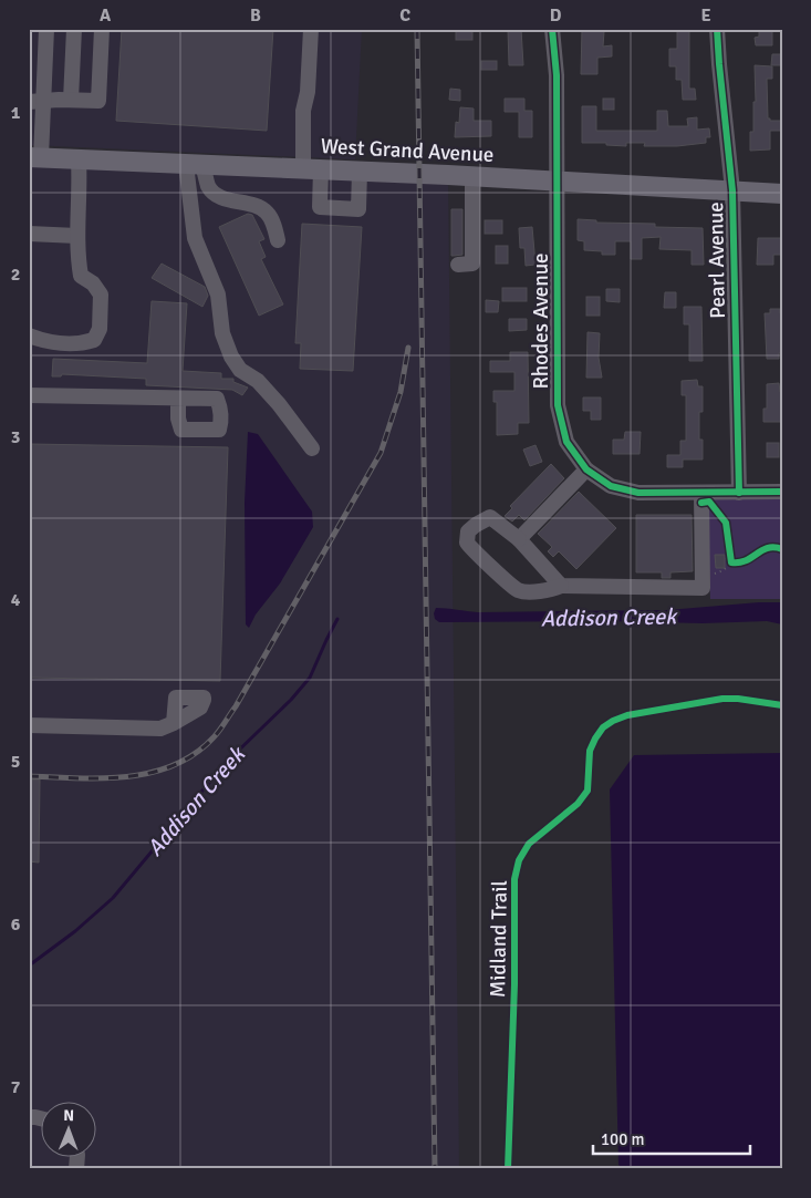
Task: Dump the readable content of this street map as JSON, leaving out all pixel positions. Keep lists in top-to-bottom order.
{
  "streets": {
    "main road": ["West Grand Avenue"],
    "street": ["Pearl Avenue", "Rhodes Avenue"],
    "cycle path": ["Midland Trail"]
  },
  "crossings": [
    ["West Grand Avenue", "Pearl Avenue"],
    ["West Grand Avenue", "Rhodes Avenue"],
    ["Pearl Avenue", "Rhodes Avenue"]
  ],
  "water": ["Addison Creek"],
  "scale_bar": "100 m",
  "north": "top",
  "grid": {
    "columns": [
      "A",
      "B",
      "C",
      "D",
      "E"
    ],
    "rows": [
      "1",
      "2",
      "3",
      "4",
      "5",
      "6",
      "7"
    ]
  }
}
